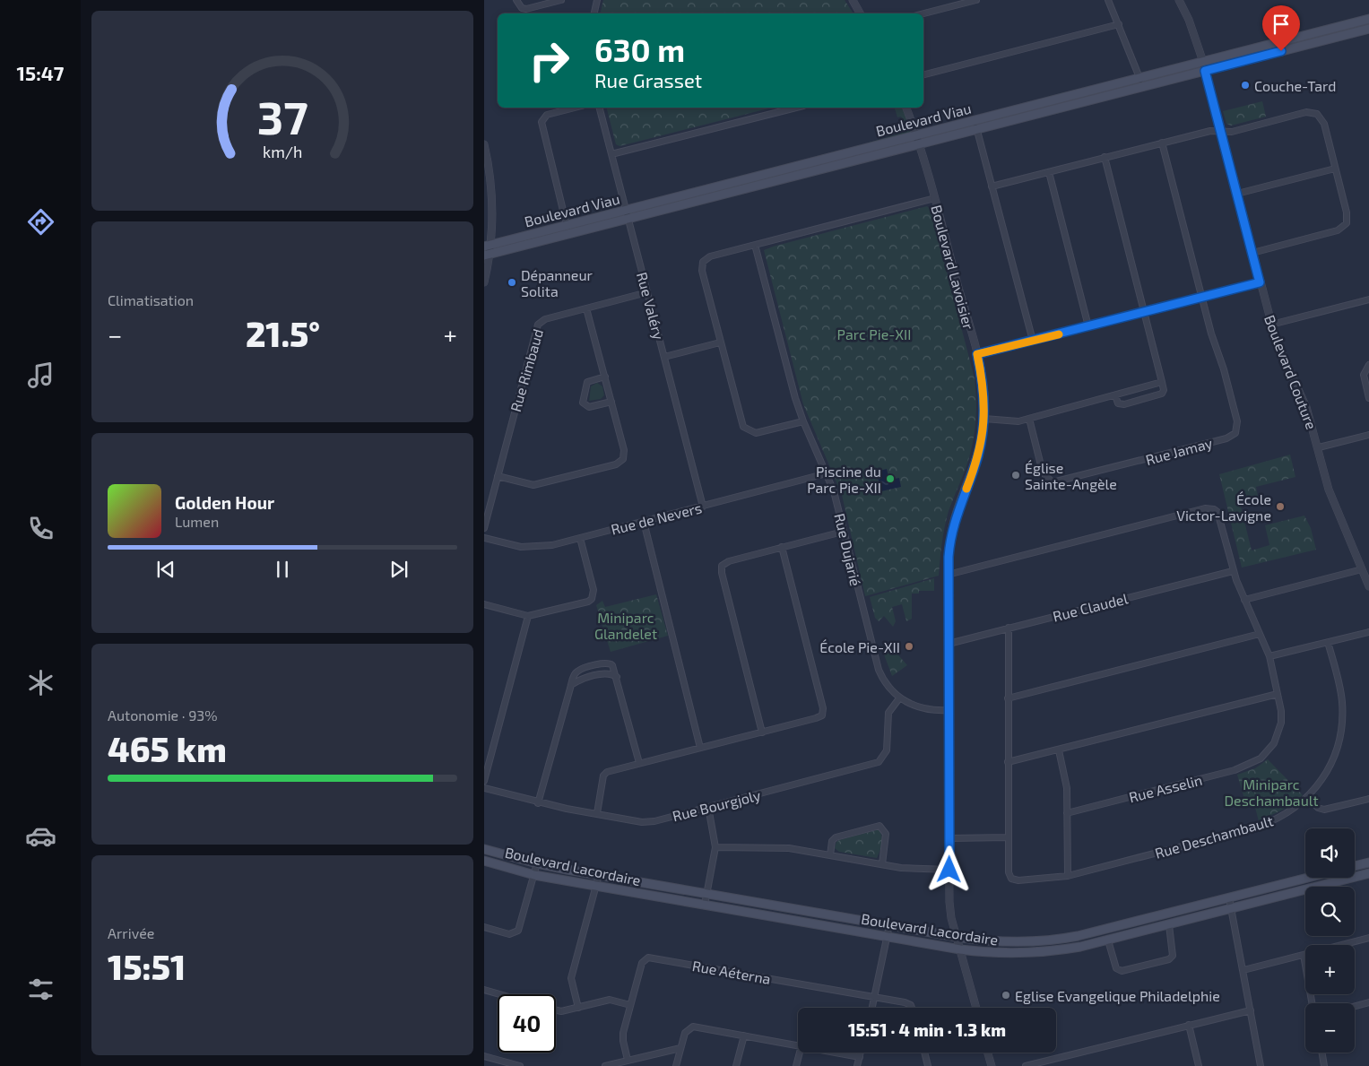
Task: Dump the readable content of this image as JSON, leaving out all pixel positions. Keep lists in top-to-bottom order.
{
  "streets": {
    "main road": ["Boulevard Viau", "Boulevard Lacordaire"],
    "street": [
      "Boulevard Lavoisier",
      "Rue Valéry",
      "Rue Rimbaud",
      "Boulevard Couture",
      "Rue Jamay",
      "Rue de Nevers",
      "Rue Dujarié",
      "Rue Claudel",
      "Rue Asselin",
      "Rue Bourgjoly",
      "Rue Deschambault",
      "Rue Aéterna"
    ]
  },
  "crossings": [
    ["Boulevard Viau", "Boulevard Lavoisier"],
    ["Boulevard Viau", "Rue Valéry"],
    ["Boulevard Viau", "Boulevard Couture"],
    ["Boulevard Lavoisier", "Rue Dujarié"],
    ["Boulevard Lavoisier", "Rue Claudel"],
    ["Boulevard Lavoisier", "Rue Asselin"],
    ["Boulevard Lavoisier", "Boulevard Lacordaire"],
    ["Rue Valéry", "Rue Rimbaud"],
    ["Rue Valéry", "Rue de Nevers"],
    ["Rue de Nevers", "Rue Dujarié"],
    ["Rue Dujarié", "Rue Bourgjoly"],
    ["Rue Claudel", "Rue Asselin"]
  ],
  "parks": ["Parc Pie-XII", "Miniparc Glandelet", "Miniparc Deschambault"],
  "places": [
    "Couche-Tard",
    "Dépanneur Solita",
    "Église Sainte-Angèle",
    "Piscine du Parc Pie-XII",
    "École Victor-Lavigne",
    "École Pie-XII",
    "Eglise Evangelique Philadelphie"
  ],
  "page": {
    "tabs": "15:47",
    "turn": ["630 m", "Rue Grasset"],
    "tile": [
      "Climatisation",
      ["Autonomie · 93%", "465 km"],
      ["Arrivée", "15:51"]
    ],
    "heat": ["−", "21.5°", "+"],
    "song": ["Golden Hour", "Lumen"],
    "map_buttons": ["+", "−"],
    "limit": "40",
    "trip": "15:51 · 4 min · 1.3 km",
    "gauge": ["37", "km/h"]
  }
}
